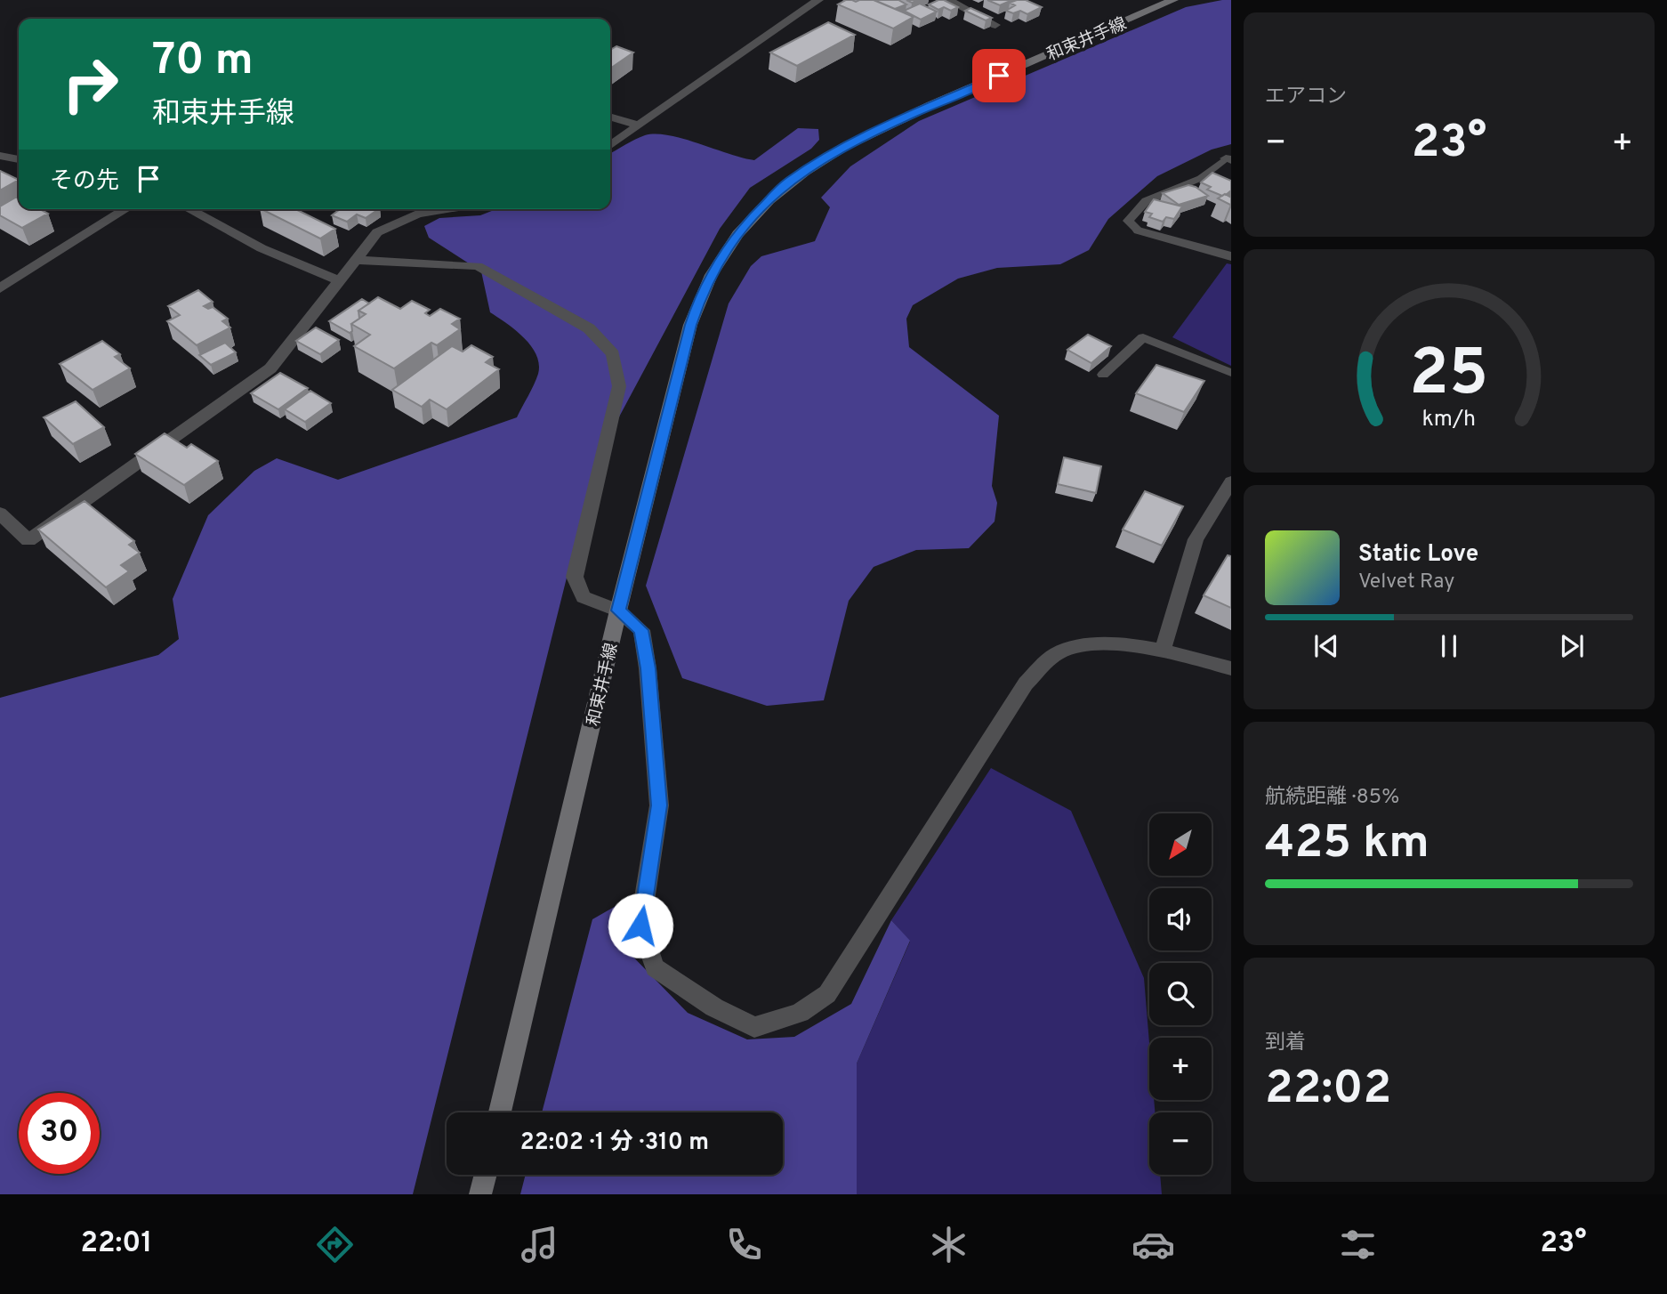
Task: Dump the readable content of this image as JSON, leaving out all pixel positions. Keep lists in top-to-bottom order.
{
  "streets": {
    "main road": ["和束井手線"]
  },
  "north": "bottom left",
  "page": {
    "tile": [
      "エアコン",
      ["航続距離 · 85%", "425 km"],
      ["到着", "22:02"]
    ],
    "turn": ["70 m", "和束井手線"],
    "heat": ["−", "23°", "+"],
    "then": "その先",
    "song": ["Static Love", "Velvet Ray"],
    "map_buttons": ["+", "−"],
    "limit": "30",
    "trip": "22:02 · 1 分 · 310 m",
    "tabs": ["22:01", "23°"],
    "gauge": ["25", "km/h"]
  }
}
